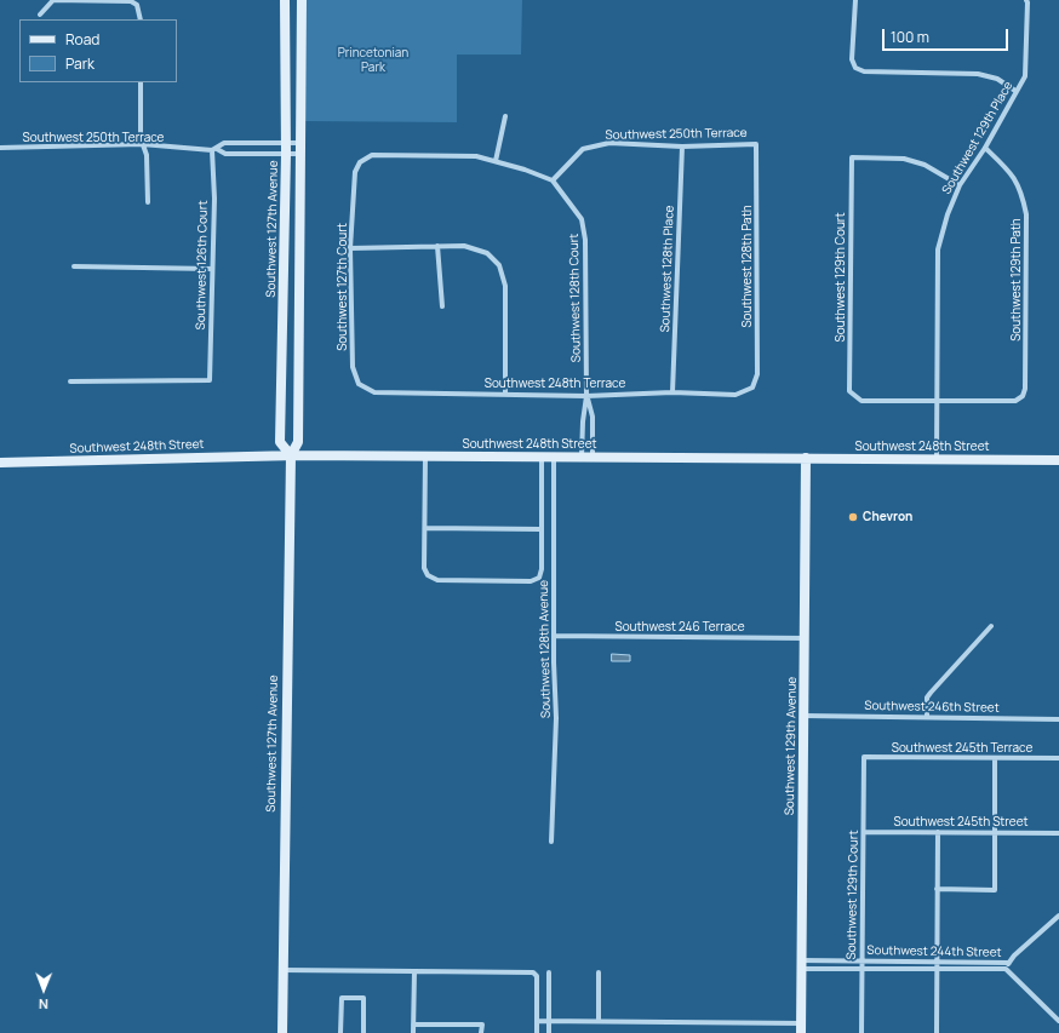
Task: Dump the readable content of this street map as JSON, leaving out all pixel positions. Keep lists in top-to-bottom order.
{
  "streets": {
    "street": [
      "Southwest 250th Terrace",
      "Southwest 129th Place",
      "Southwest 127th Avenue",
      "Southwest 126th Court",
      "Southwest 128th Path",
      "Southwest 128th Place",
      "Southwest 129th Court",
      "Southwest 129th Path",
      "Southwest 127th Court",
      "Southwest 128th Court",
      "Southwest 248th Terrace",
      "Southwest 248th Street",
      "Southwest 246 Terrace",
      "Southwest 128th Avenue",
      "Southwest 246th Street",
      "Southwest 129th Avenue",
      "Southwest 245th Terrace",
      "Southwest 245th Street",
      "Southwest 244th Street"
    ]
  },
  "crossings": [
    ["Southwest 250th Terrace", "Southwest 127th Avenue"],
    ["Southwest 250th Terrace", "Southwest 126th Court"],
    ["Southwest 250th Terrace", "Southwest 128th Path"],
    ["Southwest 250th Terrace", "Southwest 128th Place"],
    ["Southwest 250th Terrace", "Southwest 128th Court"],
    ["Southwest 129th Place", "Southwest 129th Court"],
    ["Southwest 129th Place", "Southwest 129th Path"],
    ["Southwest 129th Place", "Southwest 248th Street"],
    ["Southwest 127th Avenue", "Southwest 248th Street"],
    ["Southwest 128th Path", "Southwest 248th Terrace"],
    ["Southwest 128th Place", "Southwest 248th Terrace"],
    ["Southwest 129th Court", "Southwest 129th Path"],
    ["Southwest 129th Court", "Southwest 245th Terrace"],
    ["Southwest 129th Court", "Southwest 245th Street"],
    ["Southwest 129th Court", "Southwest 244th Street"],
    ["Southwest 127th Court", "Southwest 248th Terrace"],
    ["Southwest 128th Court", "Southwest 248th Terrace"],
    ["Southwest 128th Court", "Southwest 248th Street"],
    ["Southwest 248th Street", "Southwest 128th Avenue"],
    ["Southwest 248th Street", "Southwest 129th Avenue"],
    ["Southwest 246 Terrace", "Southwest 128th Avenue"],
    ["Southwest 246 Terrace", "Southwest 129th Avenue"],
    ["Southwest 246th Street", "Southwest 129th Avenue"],
    ["Southwest 129th Avenue", "Southwest 244th Street"]
  ],
  "parks": ["Princetonian Park"],
  "places": ["Chevron"],
  "legend": ["Road", "Park"],
  "scale_bar": "100 m",
  "north": "bottom"
}
